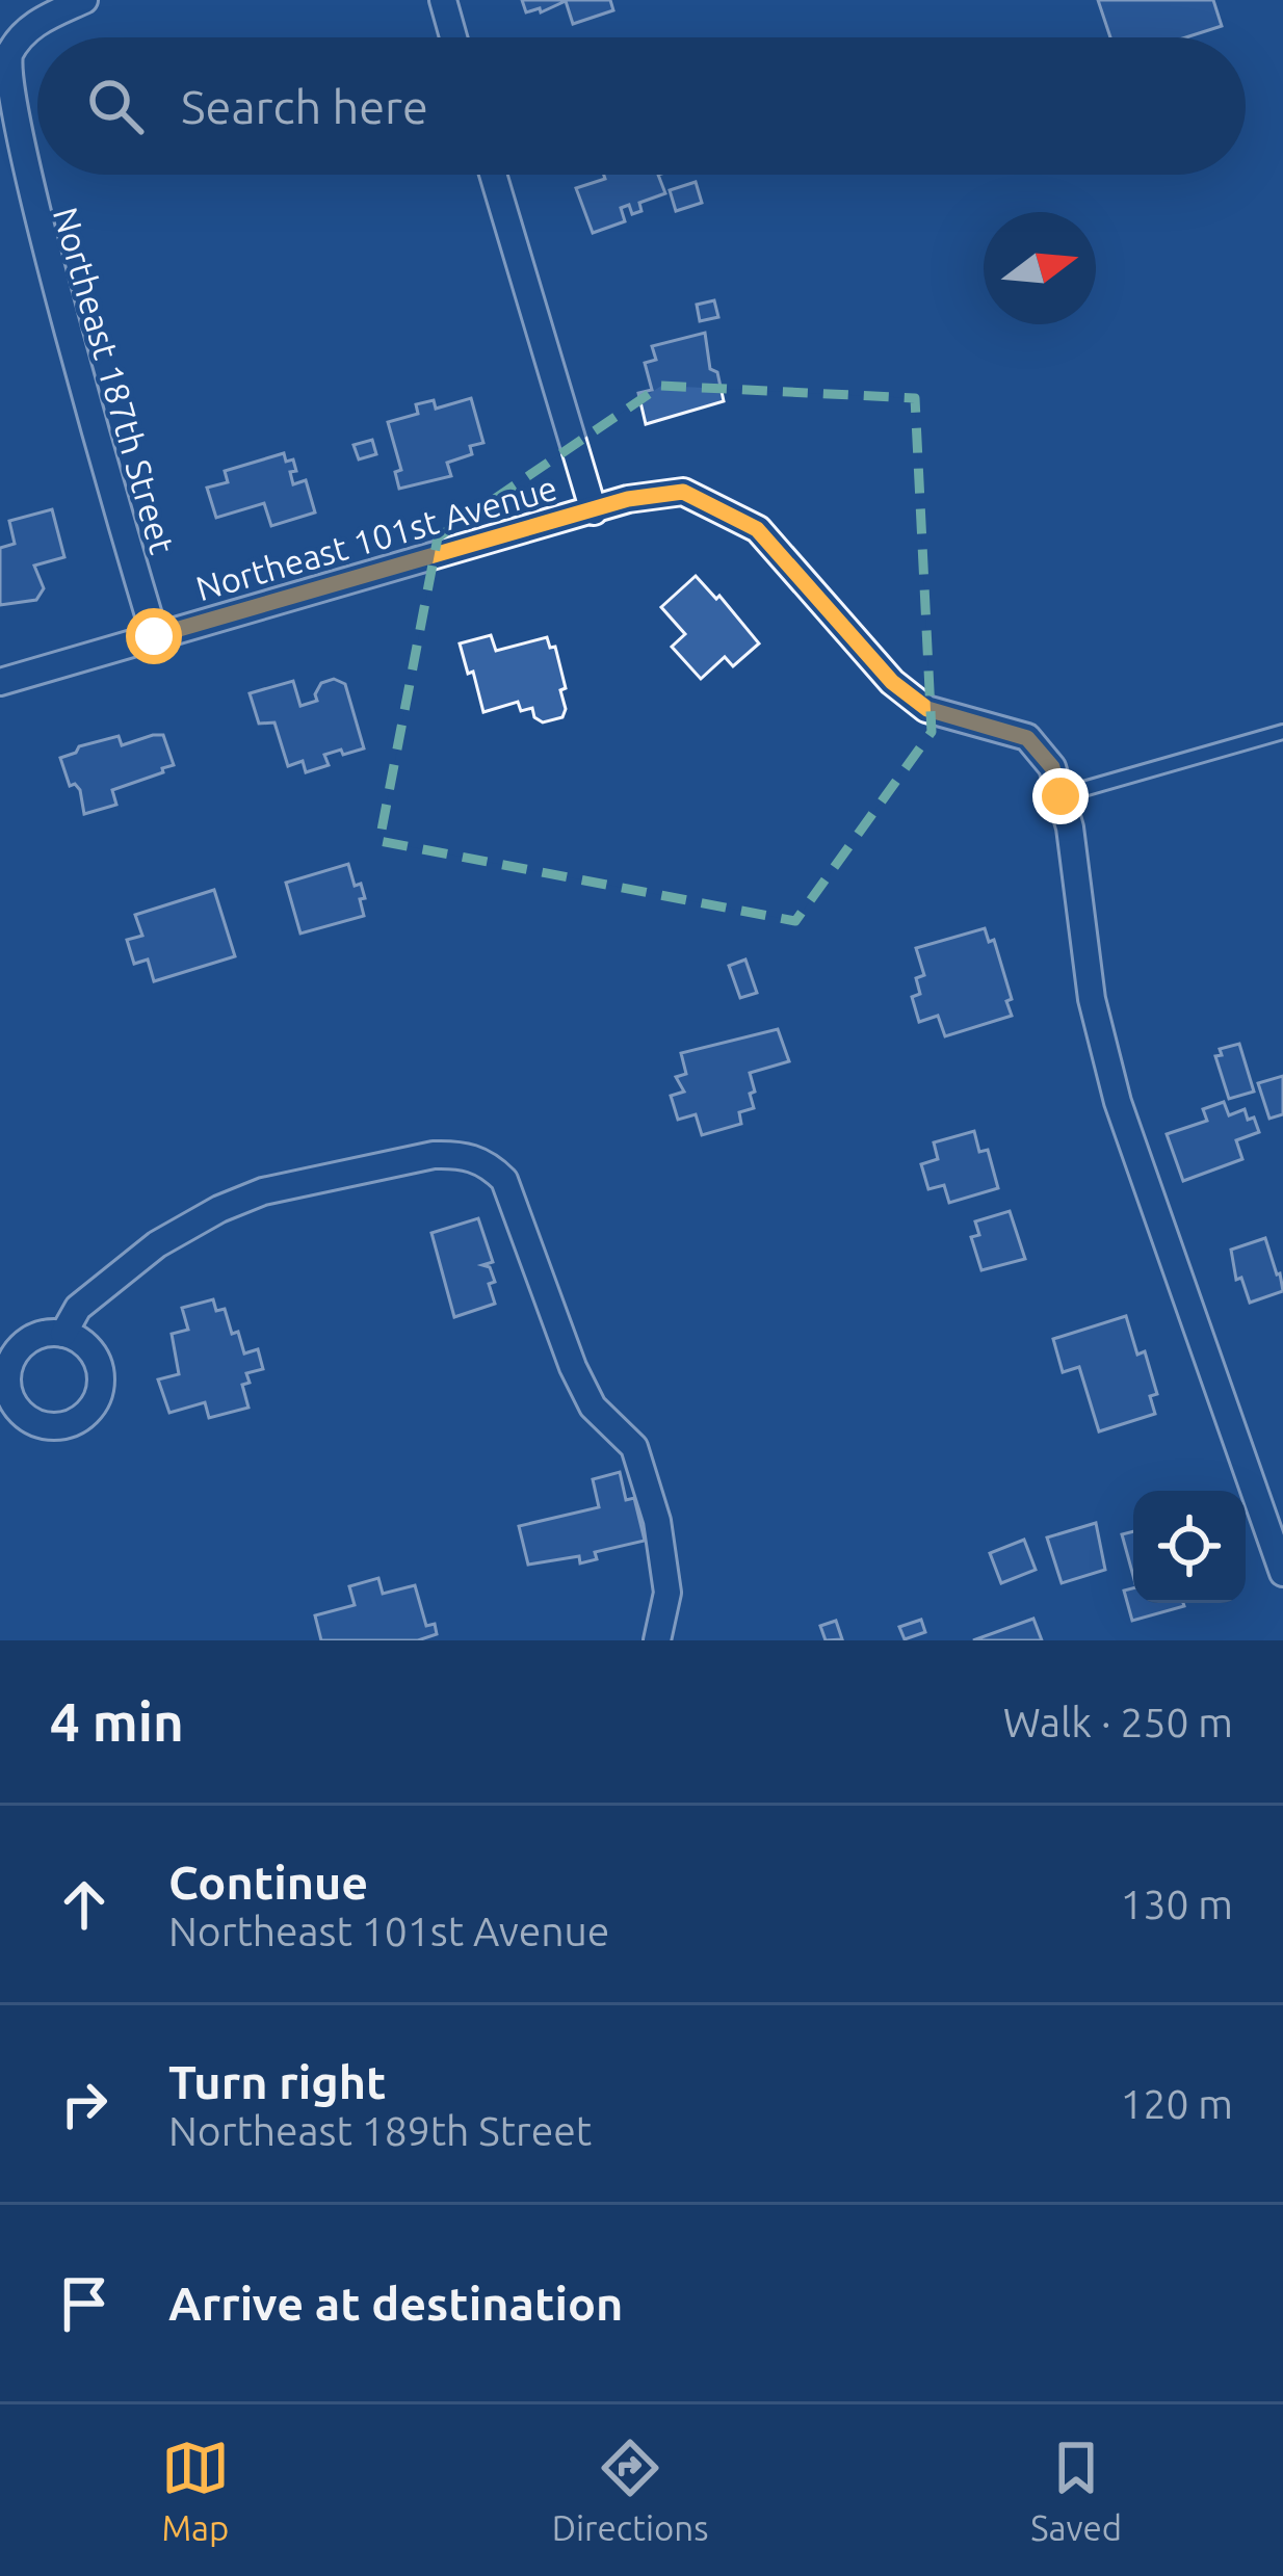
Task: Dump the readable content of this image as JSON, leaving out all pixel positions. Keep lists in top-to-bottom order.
{
  "streets": {
    "street": ["Northeast 187th Street", "Northeast 101st Avenue"]
  },
  "crossings": [
    ["Northeast 187th Street", "Northeast 101st Avenue"]
  ],
  "north": "right",
  "page": {
    "search": "Search here",
    "heading": ["4 min", "Walk · 250 m"],
    "list": [
      ["Continue", "Northeast 101st Avenue", "130 m"],
      ["Turn right", "Northeast 189th Street", "120 m"],
      "Arrive at destination"
    ],
    "nav": ["Map", "Directions", "Saved"]
  }
}
